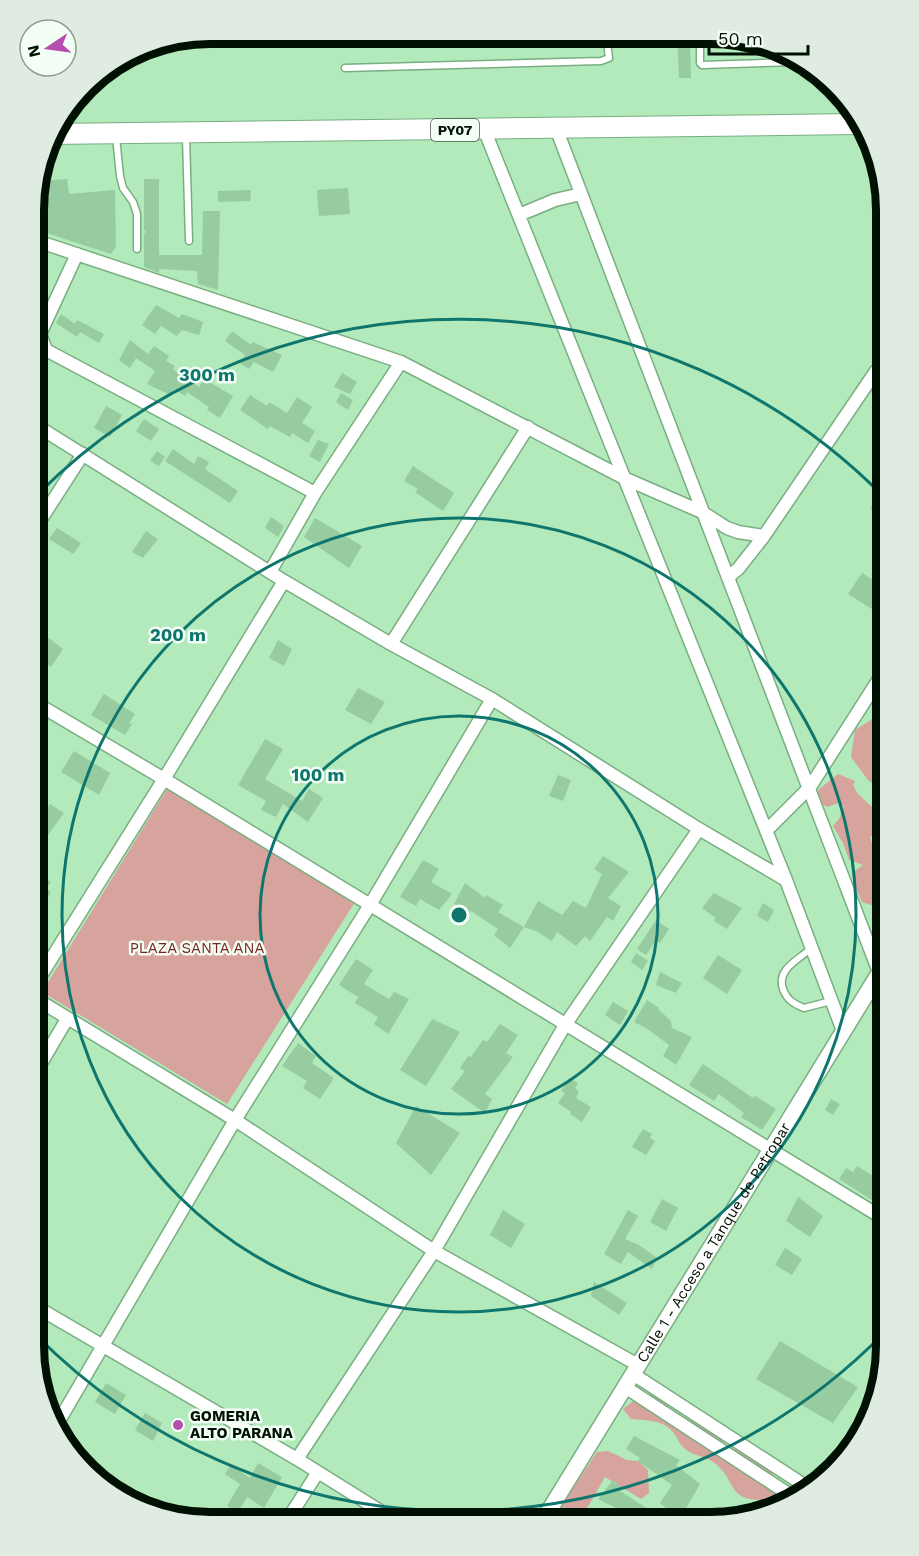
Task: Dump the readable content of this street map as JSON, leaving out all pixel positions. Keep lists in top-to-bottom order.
{
  "streets": {
    "highway": ["PY07"],
    "street": ["Calle 1 - Acceso a Tanque de Petropar"]
  },
  "parks": ["PLAZA SANTA ANA"],
  "places": ["GOMERIA ALTO PARANA"],
  "scale_bar": "50 m",
  "north": "left",
  "rings": ["300 m", "200 m", "100 m"]
}
